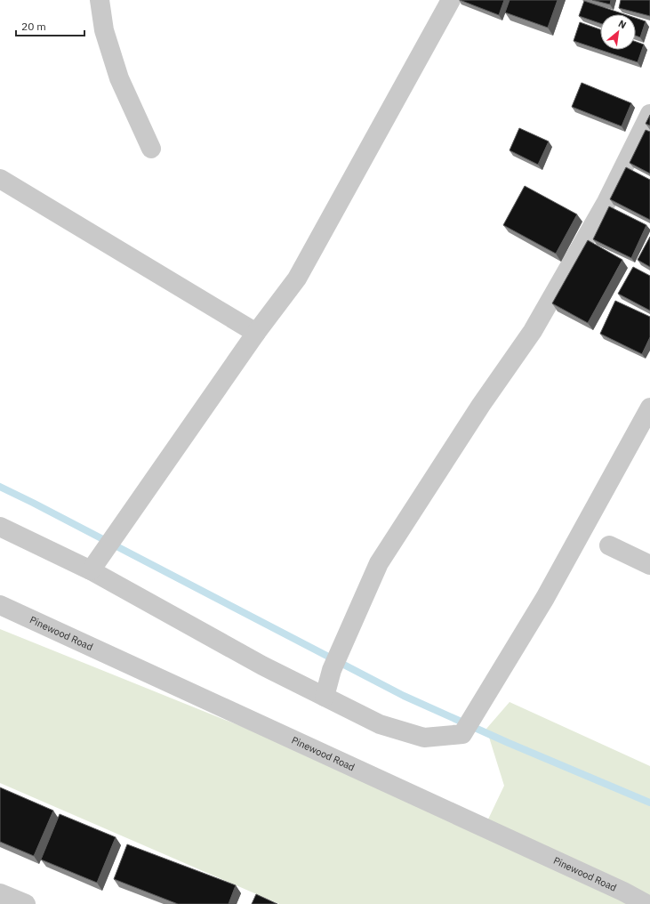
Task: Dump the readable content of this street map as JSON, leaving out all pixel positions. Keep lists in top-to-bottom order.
{
  "streets": {
    "street": ["Pinewood Road"]
  },
  "scale_bar": "20 m",
  "north": "top right"
}
